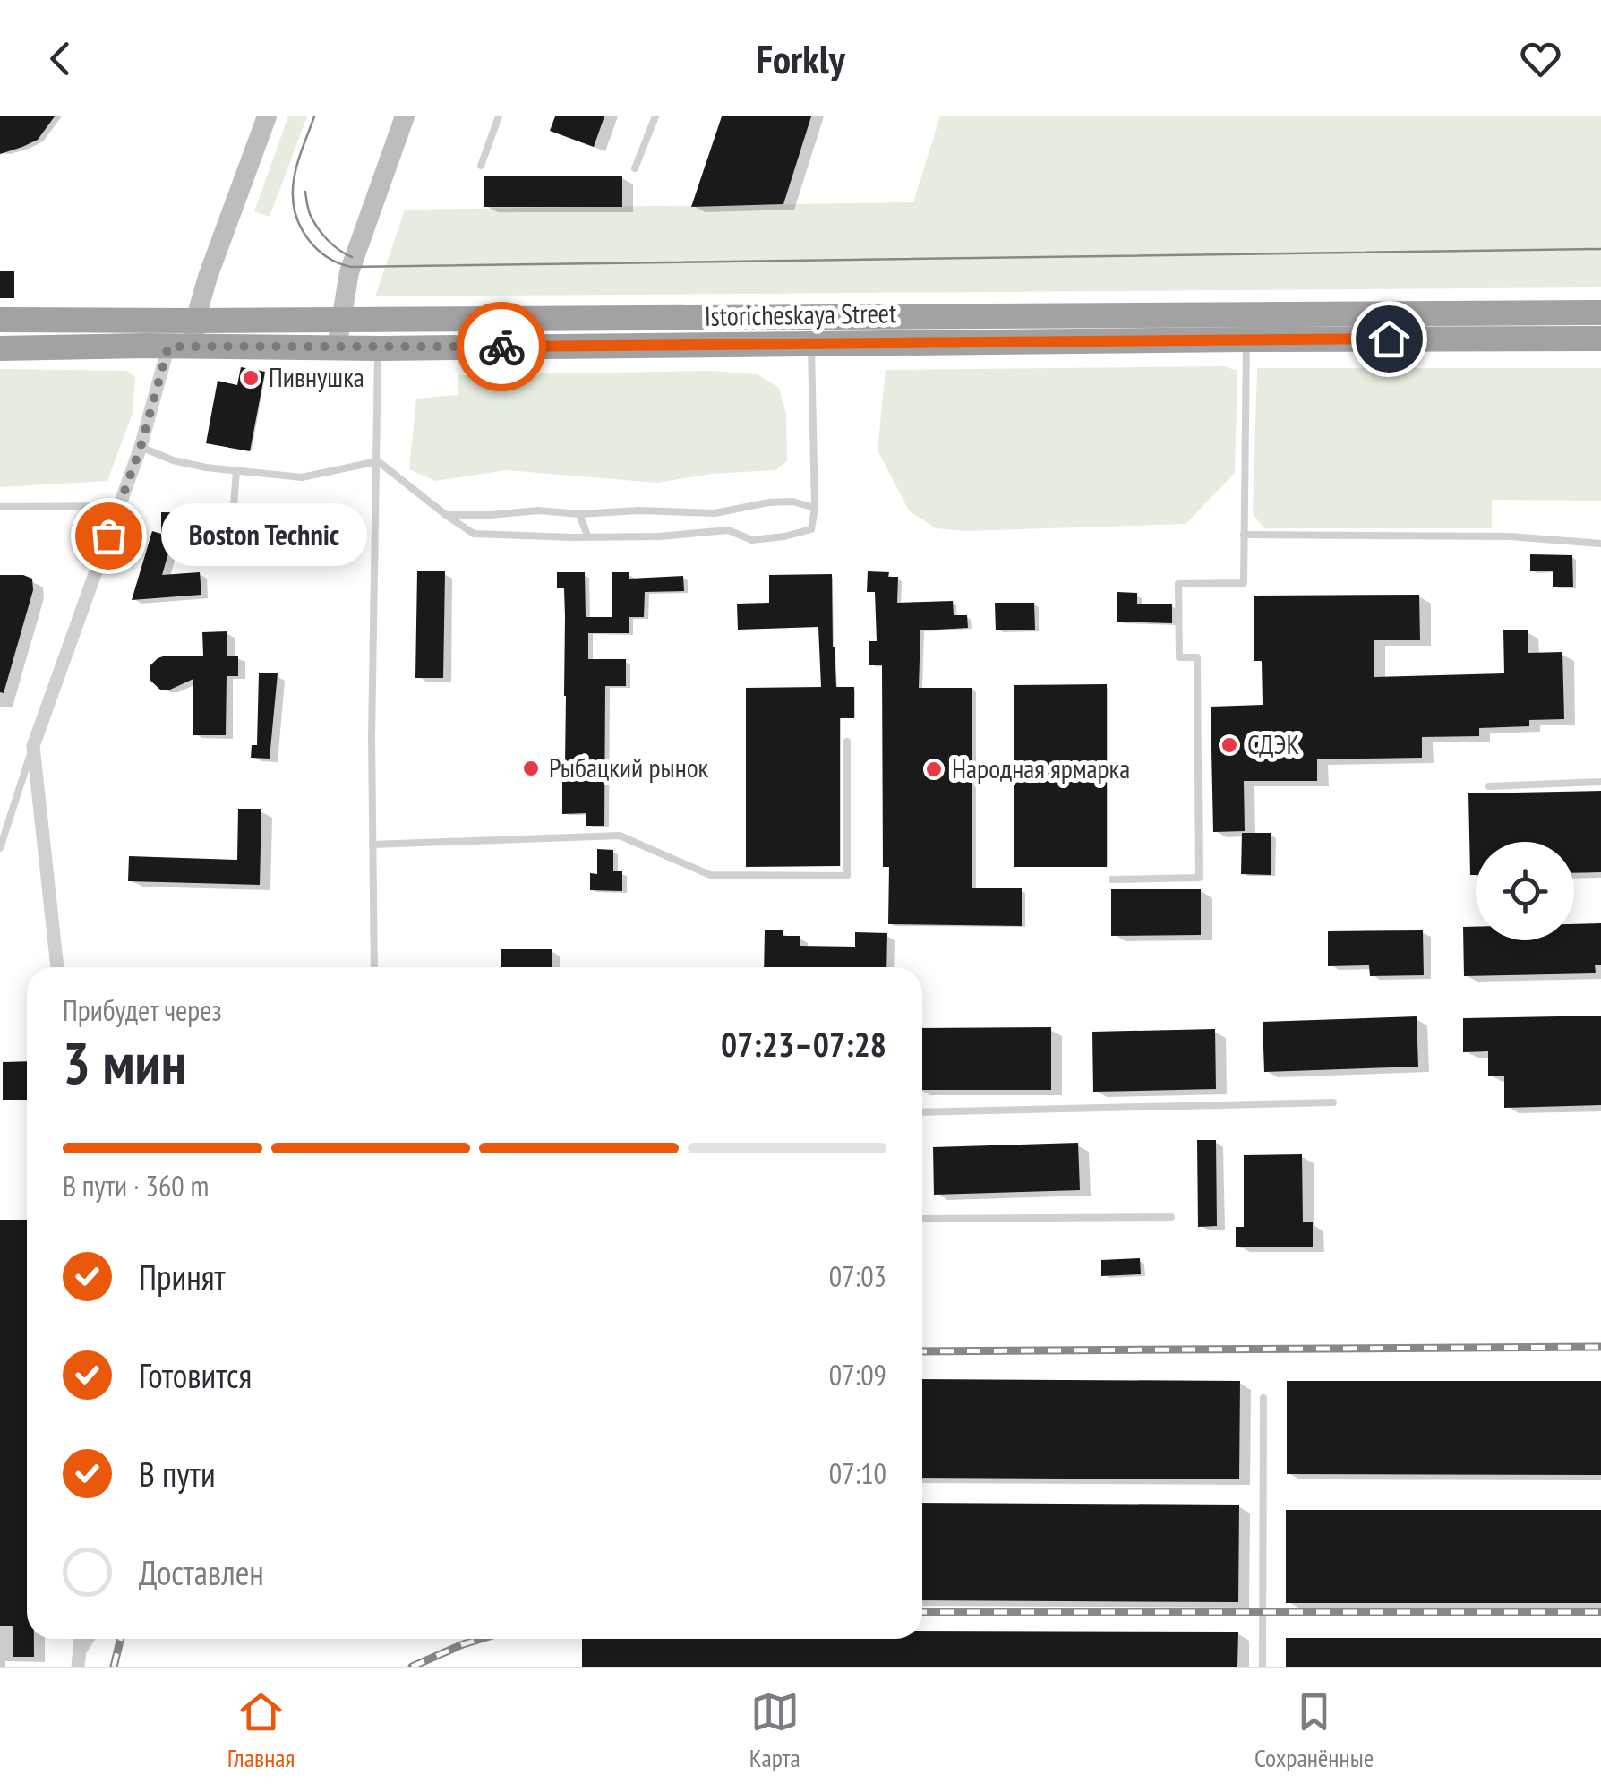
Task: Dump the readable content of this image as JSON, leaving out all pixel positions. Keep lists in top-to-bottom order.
{
  "streets": {
    "highway": ["Istoricheskaya Street"]
  },
  "places": [
    "Пивнушка",
    "Boston Technic",
    "СДЭК",
    "Рыбацкий рынок",
    "Народная ярмарка"
  ],
  "page": {
    "header": "Forkly",
    "bubble": "Boston Technic",
    "heading": ["3 мин", "Прибудет через", "07:23–07:28"],
    "bar": "В пути · 360 m",
    "list": [
      ["Принят", "07:03"],
      ["Готовится", "07:09"],
      ["В пути", "07:10"],
      "Доставлен"
    ],
    "tabs": ["Главная", "Карта", "Сохранённые"]
  }
}
